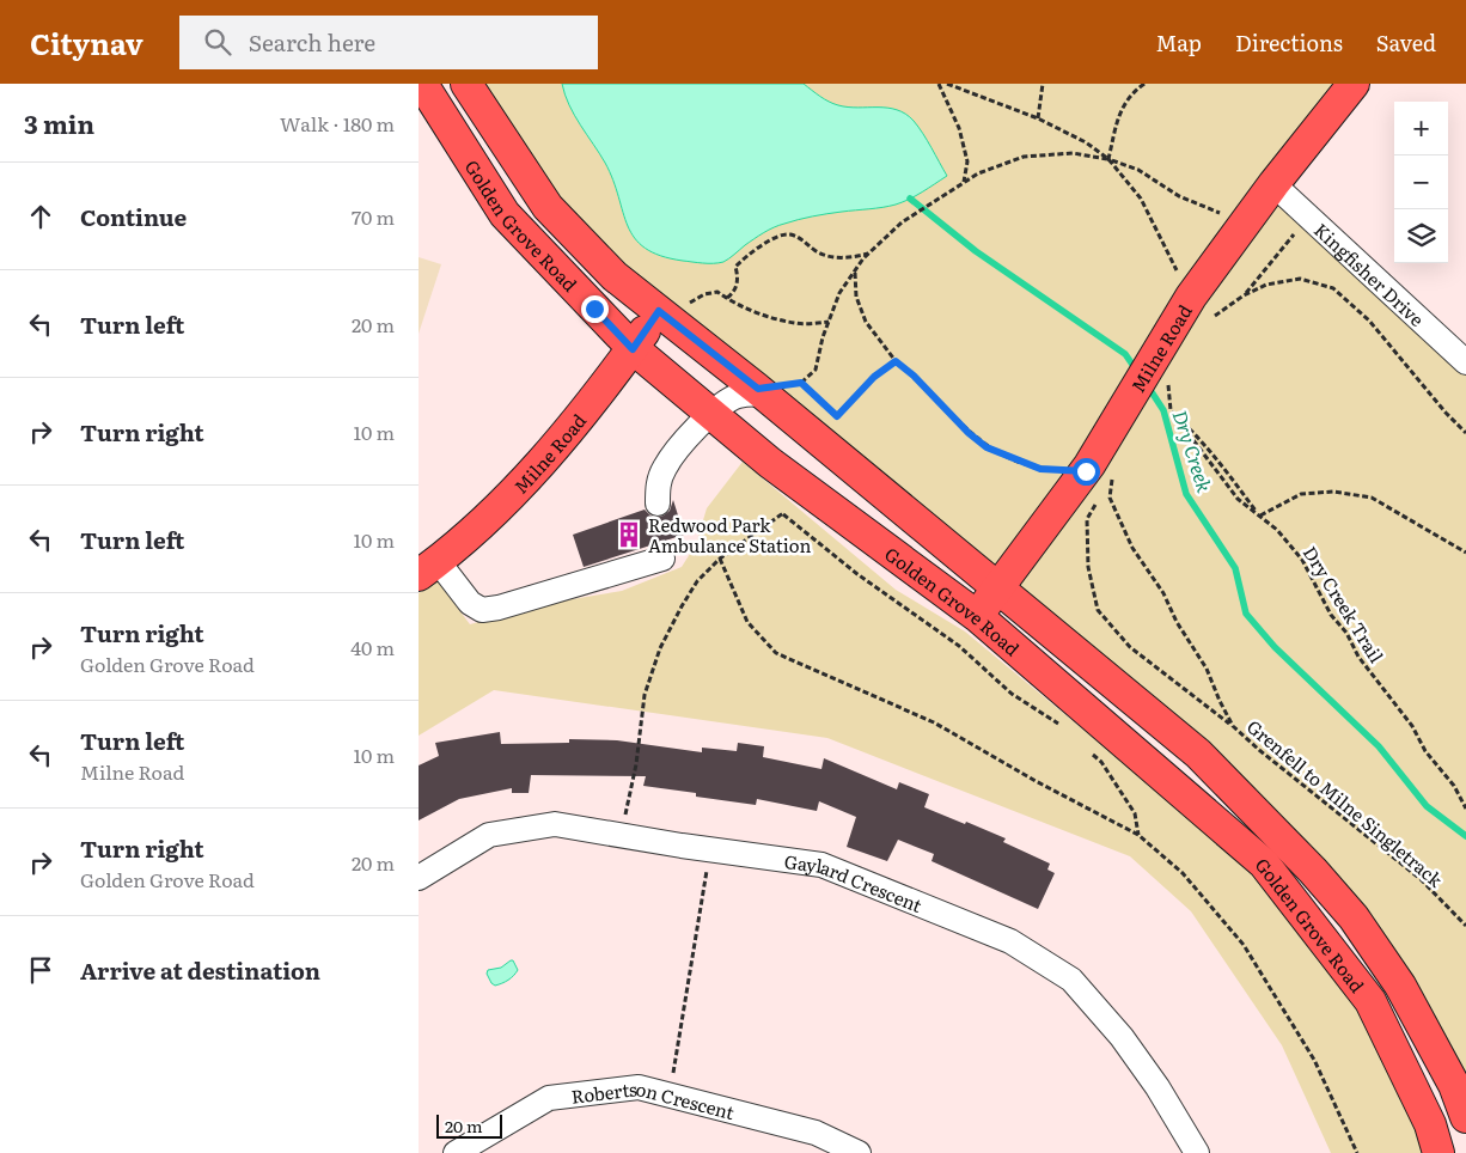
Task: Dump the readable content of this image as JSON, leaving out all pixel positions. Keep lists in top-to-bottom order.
{
  "streets": {
    "main road": ["Golden Grove Road", "Milne Road"],
    "street": ["Kingfisher Drive", "Gaylard Crescent", "Robertson Crescent"],
    "path": ["Dry Creek Trail", "Grenfell to Milne Singletrack"]
  },
  "crossings": [
    ["Golden Grove Road", "Milne Road"],
    ["Kingfisher Drive", "Milne Road"],
    ["Milne Road", "Grenfell to Milne Singletrack"]
  ],
  "water": ["Dry Creek"],
  "places": {
    "building": ["Redwood Park Ambulance Station"]
  },
  "scale_bar": "20 m",
  "page": {
    "header": "Citynav",
    "search": "Search here",
    "nav": ["Map", "Directions", "Saved"],
    "heading": ["3 min", "Walk · 180 m"],
    "map_buttons": ["+", "−"],
    "list": [
      ["Continue", "70 m"],
      ["Turn left", "20 m"],
      ["Turn right", "10 m"],
      ["Turn left", "10 m"],
      ["Turn right", "Golden Grove Road", "40 m"],
      ["Turn left", "Milne Road", "10 m"],
      ["Turn right", "Golden Grove Road", "20 m"],
      "Arrive at destination"
    ],
    "scale": "20 m"
  }
}
